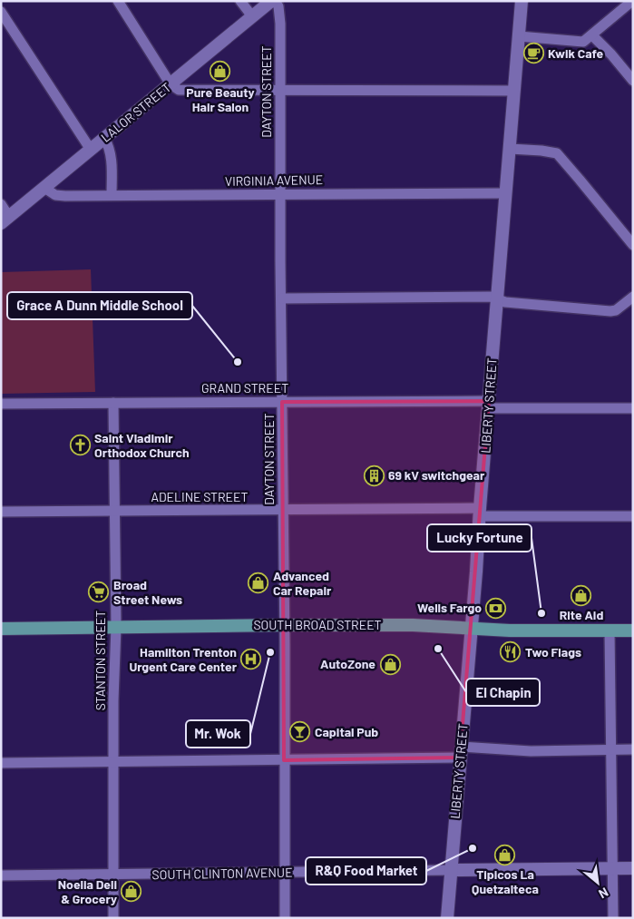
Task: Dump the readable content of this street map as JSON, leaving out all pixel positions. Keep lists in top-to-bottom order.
{
  "streets": {
    "main road": ["SOUTH BROAD STREET"],
    "street": [
      "DAYTON STREET",
      "LALOR STREET",
      "VIRGINIA AVENUE",
      "GRAND STREET",
      "LIBERTY STREET",
      "ADELINE STREET",
      "STANTON STREET",
      "SOUTH CLINTON AVENUE"
    ]
  },
  "crossings": [
    ["DAYTON STREET", "VIRGINIA AVENUE"],
    ["DAYTON STREET", "GRAND STREET"],
    ["DAYTON STREET", "ADELINE STREET"],
    ["DAYTON STREET", "SOUTH BROAD STREET"],
    ["DAYTON STREET", "SOUTH CLINTON AVENUE"],
    ["LALOR STREET", "VIRGINIA AVENUE"],
    ["VIRGINIA AVENUE", "LIBERTY STREET"],
    ["GRAND STREET", "LIBERTY STREET"],
    ["GRAND STREET", "STANTON STREET"],
    ["LIBERTY STREET", "ADELINE STREET"],
    ["LIBERTY STREET", "SOUTH BROAD STREET"],
    ["LIBERTY STREET", "SOUTH CLINTON AVENUE"],
    ["ADELINE STREET", "STANTON STREET"],
    ["SOUTH BROAD STREET", "STANTON STREET"],
    ["STANTON STREET", "SOUTH CLINTON AVENUE"]
  ],
  "places": {
    "cafe": ["Kwik Cafe"],
    "shop": [
      "Pure Beauty Hair Salon",
      "Advanced Car Repair",
      "Rite Aid",
      "AutoZone",
      "Tipicos La Quetzalteca",
      "Noelia Deli & Grocery"
    ],
    "other": [
      "Grace A Dunn Middle School",
      "Lucky Fortune",
      "El Chapin",
      "Mr. Wok",
      "R&Q Food Market"
    ],
    "church": ["Saint Vladimir Orthodox Church"],
    "building": ["69 kV switchgear"],
    "supermarket": ["Broad Street News"],
    "bank": ["Wells Fargo"],
    "restaurant": ["Two Flags"],
    "hospital": ["Hamilton Trenton Urgent Care Center"],
    "bar": ["Capital Pub"]
  },
  "north": "bottom right"
}
